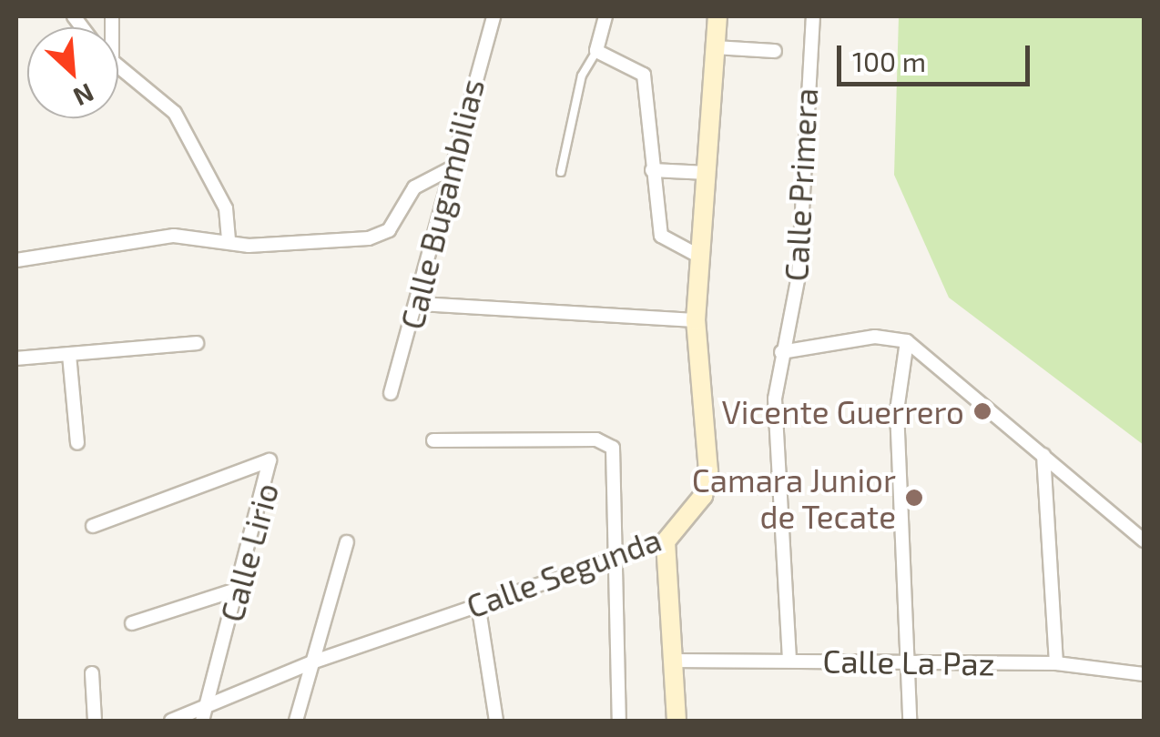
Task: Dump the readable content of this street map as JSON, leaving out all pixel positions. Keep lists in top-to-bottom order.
{
  "streets": {
    "street": [
      "Calle Primera",
      "Calle Bugambilias",
      "Calle Lirio",
      "Calle Segunda",
      "Calle La Paz"
    ]
  },
  "crossings": [
    ["Calle Primera", "Calle La Paz"]
  ],
  "places": ["Vicente Guerrero", "Camara Junior de Tecate"],
  "scale_bar": "100 m",
  "north": "bottom right"
}
